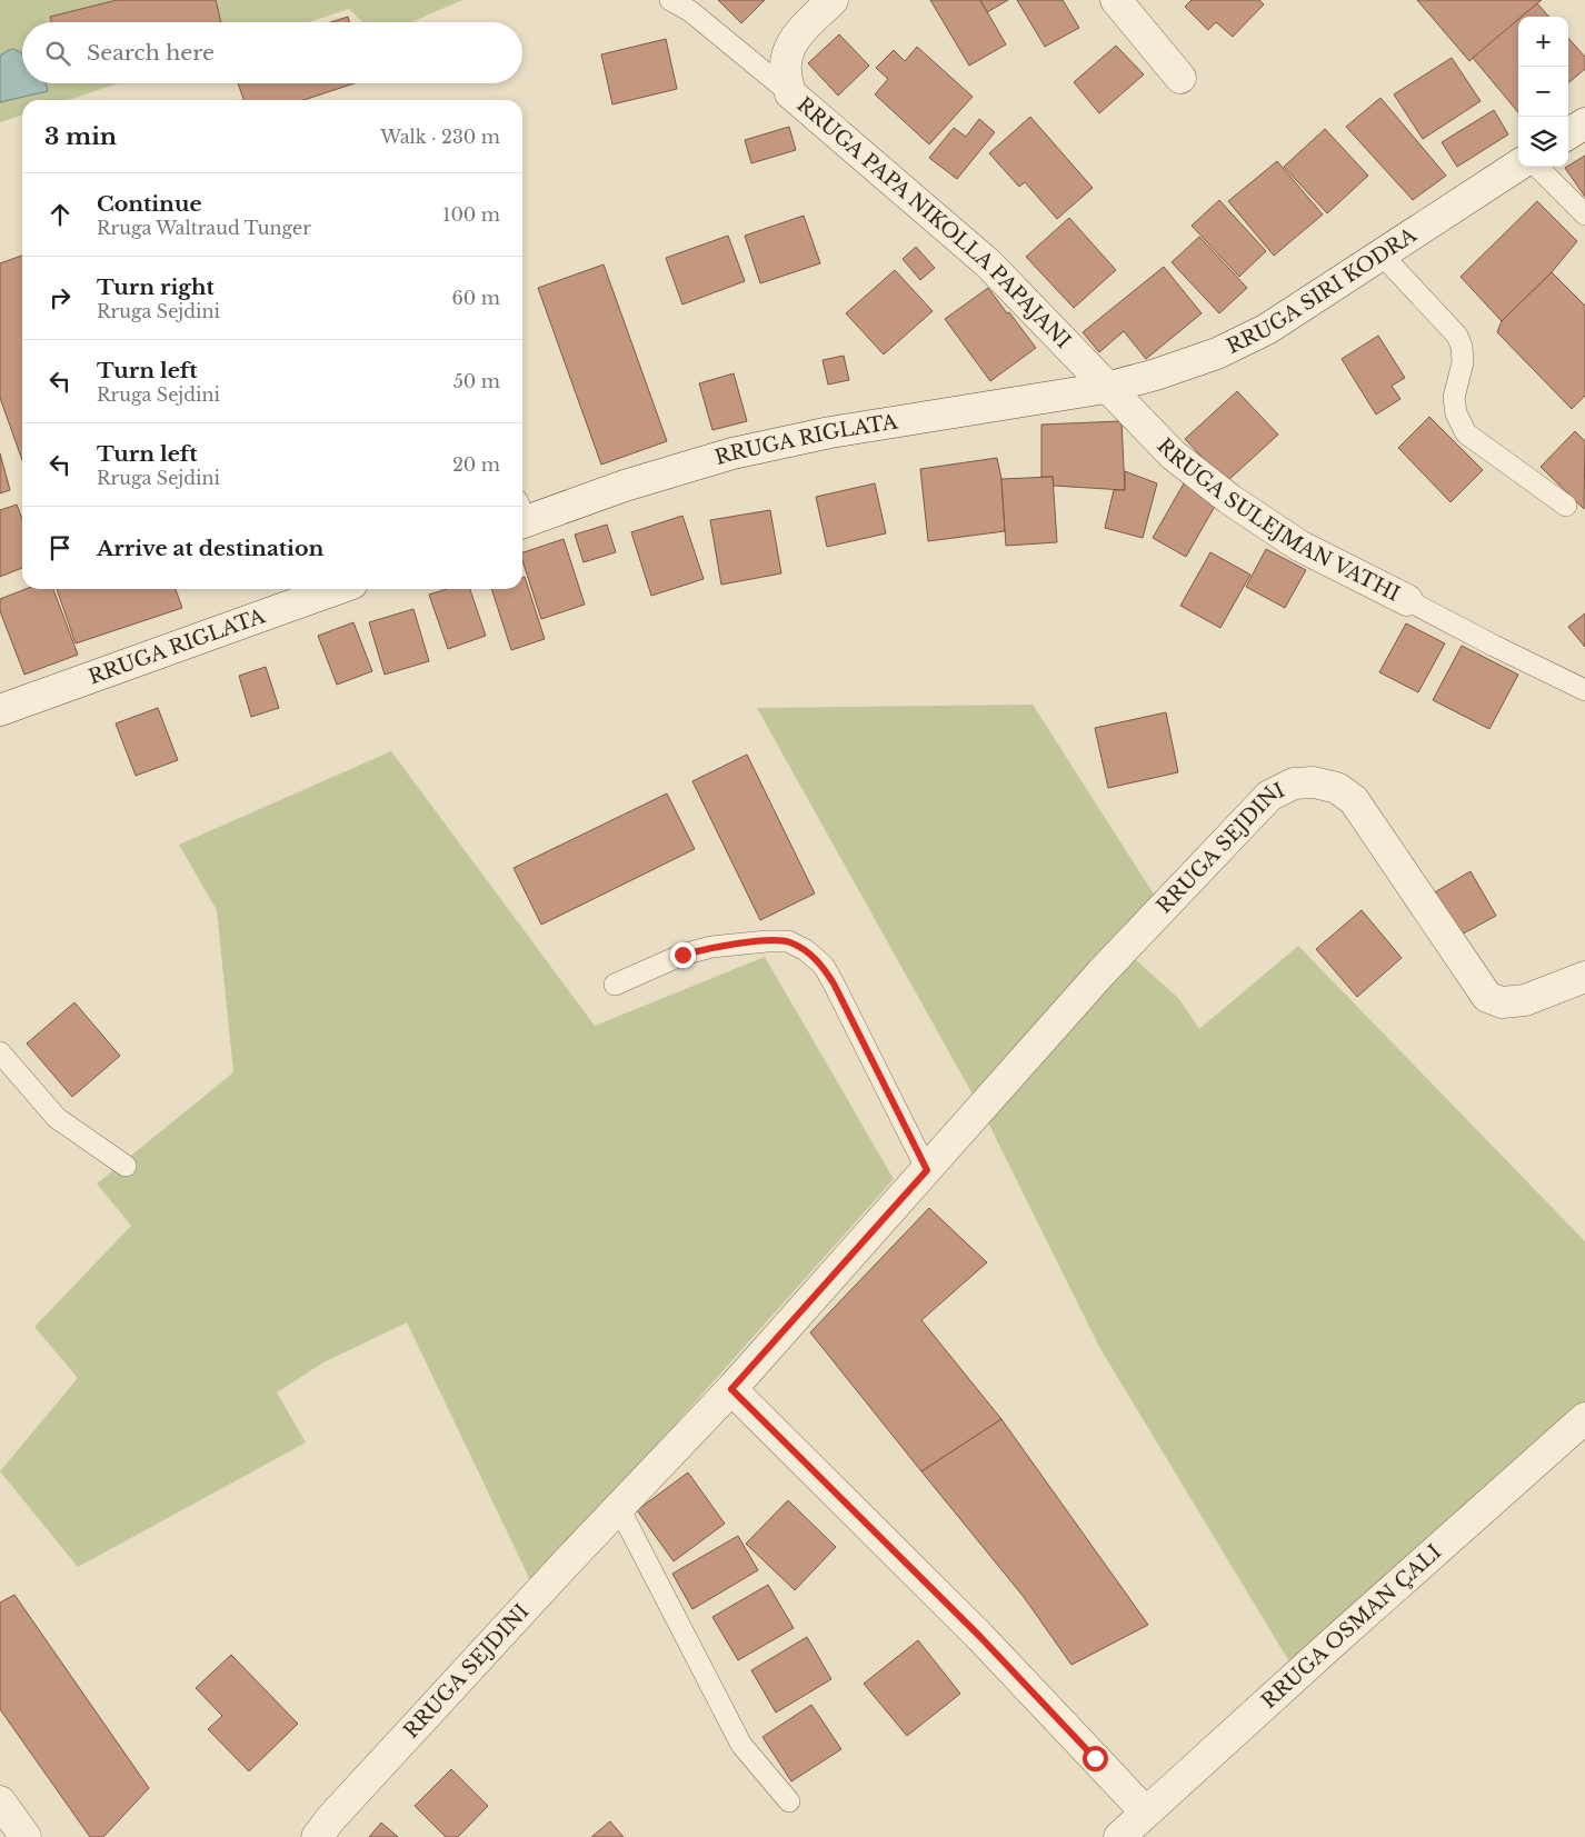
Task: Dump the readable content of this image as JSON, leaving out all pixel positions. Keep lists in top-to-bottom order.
{
  "streets": {
    "street": [
      "RRUGA PAPA NIKOLLA PAPAJANI",
      "RRUGA SIRI KODRA",
      "RRUGA RIGLATA",
      "RRUGA SULEJMAN VATHI",
      "RRUGA SEJDINI",
      "RRUGA OSMAN ÇALI"
    ]
  },
  "crossings": [
    ["RRUGA PAPA NIKOLLA PAPAJANI", "RRUGA SIRI KODRA"],
    ["RRUGA PAPA NIKOLLA PAPAJANI", "RRUGA RIGLATA"],
    ["RRUGA PAPA NIKOLLA PAPAJANI", "RRUGA SULEJMAN VATHI"],
    ["RRUGA SIRI KODRA", "RRUGA RIGLATA"],
    ["RRUGA SIRI KODRA", "RRUGA SULEJMAN VATHI"],
    ["RRUGA RIGLATA", "RRUGA SULEJMAN VATHI"]
  ],
  "page": {
    "map_buttons": ["+", "−"],
    "search": "Search here",
    "heading": ["3 min", "Walk · 230 m"],
    "list": [
      ["Continue", "Rruga Waltraud Tunger", "100 m"],
      ["Turn right", "Rruga Sejdini", "60 m"],
      ["Turn left", "Rruga Sejdini", "50 m"],
      ["Turn left", "Rruga Sejdini", "20 m"],
      "Arrive at destination"
    ]
  }
}
